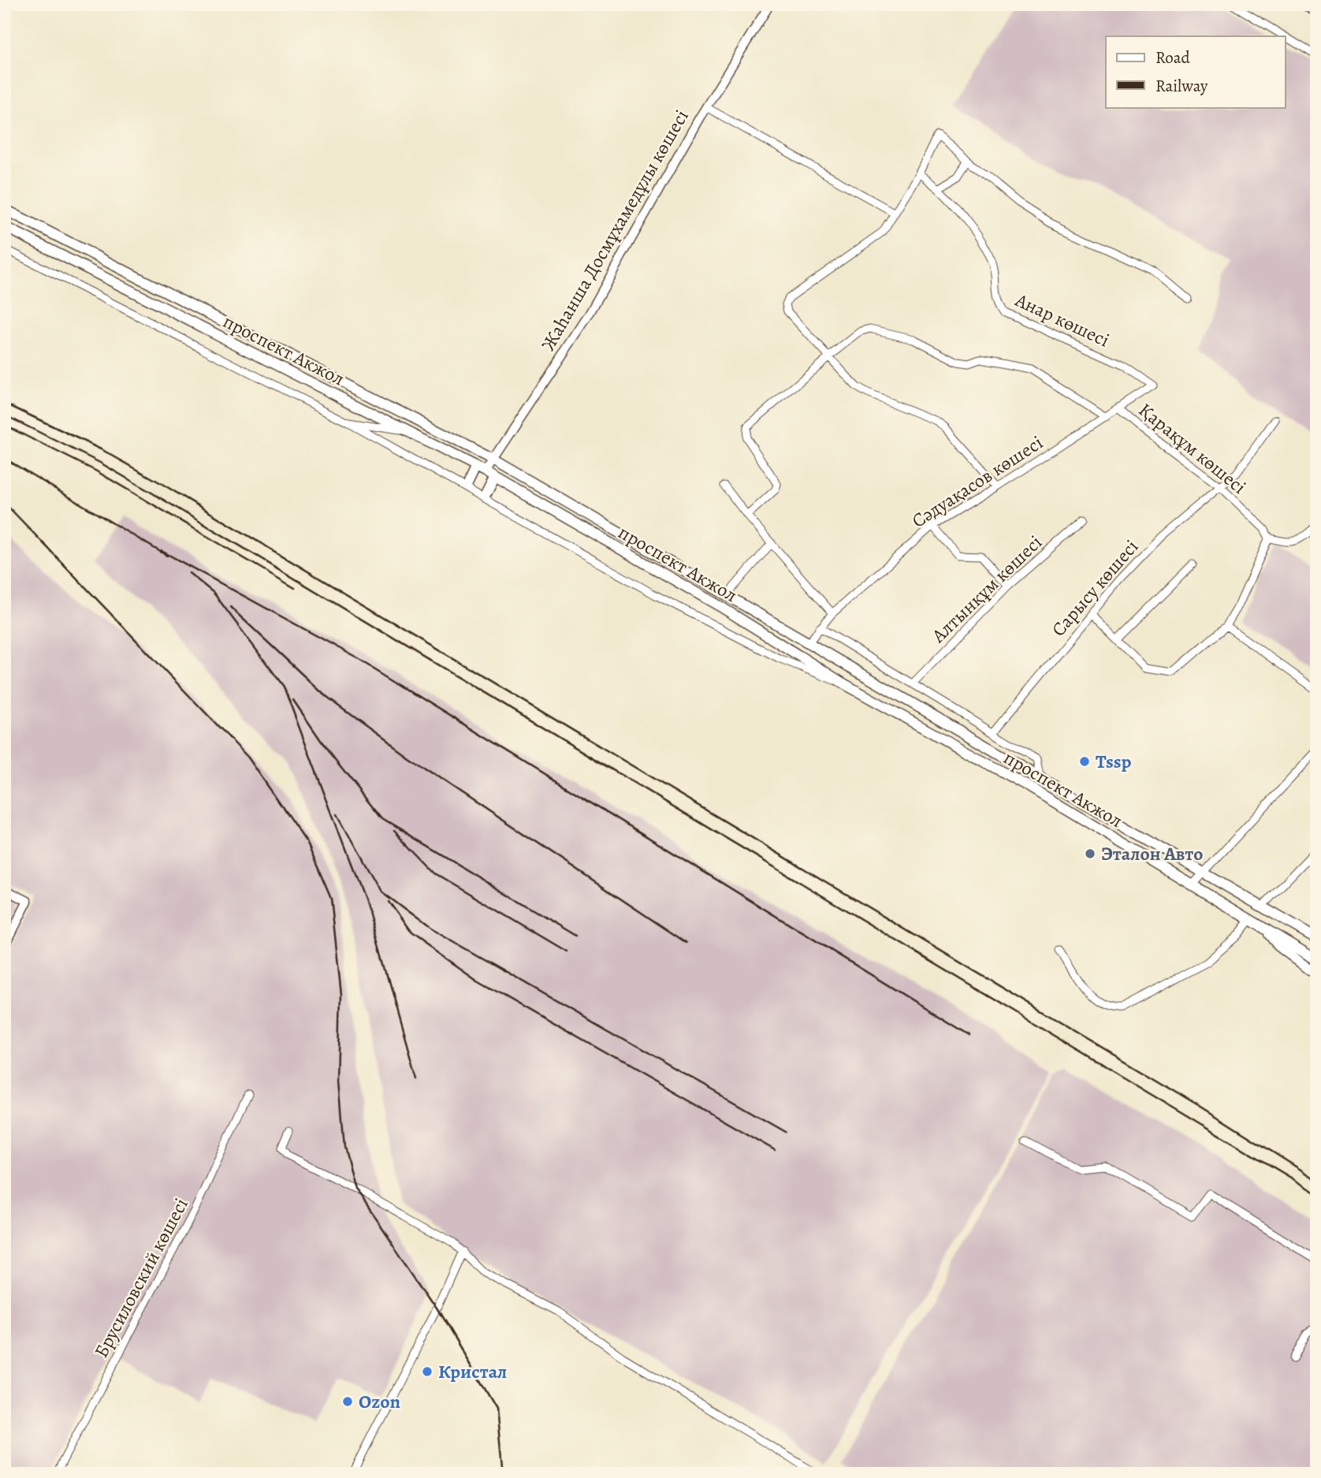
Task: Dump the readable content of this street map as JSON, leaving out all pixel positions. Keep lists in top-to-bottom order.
{
  "streets": {
    "main road": ["проспект Акжол"],
    "street": [
      "Жаһанша Досмұхамедұлы көшесі",
      "Анар көшесі",
      "Қарақұм көшесі",
      "Сәдуақасов көшесі",
      "Сарысу көшесі",
      "Алтынқұм көшесі",
      "Брусиловский көшесі"
    ]
  },
  "crossings": [
    ["Жаһанша Досмұхамедұлы көшесі", "проспект Акжол"],
    ["Анар көшесі", "Сәдуақасов көшесі"],
    ["проспект Акжол", "Сәдуақасов көшесі"],
    ["Қарақұм көшесі", "Сәдуақасов көшесі"],
    ["Қарақұм көшесі", "Сарысу көшесі"]
  ],
  "places": [
    "Tssp",
    "Эталон Авто",
    "Кристал",
    "Ozon"
  ],
  "legend": ["Road", "Railway"]
}
